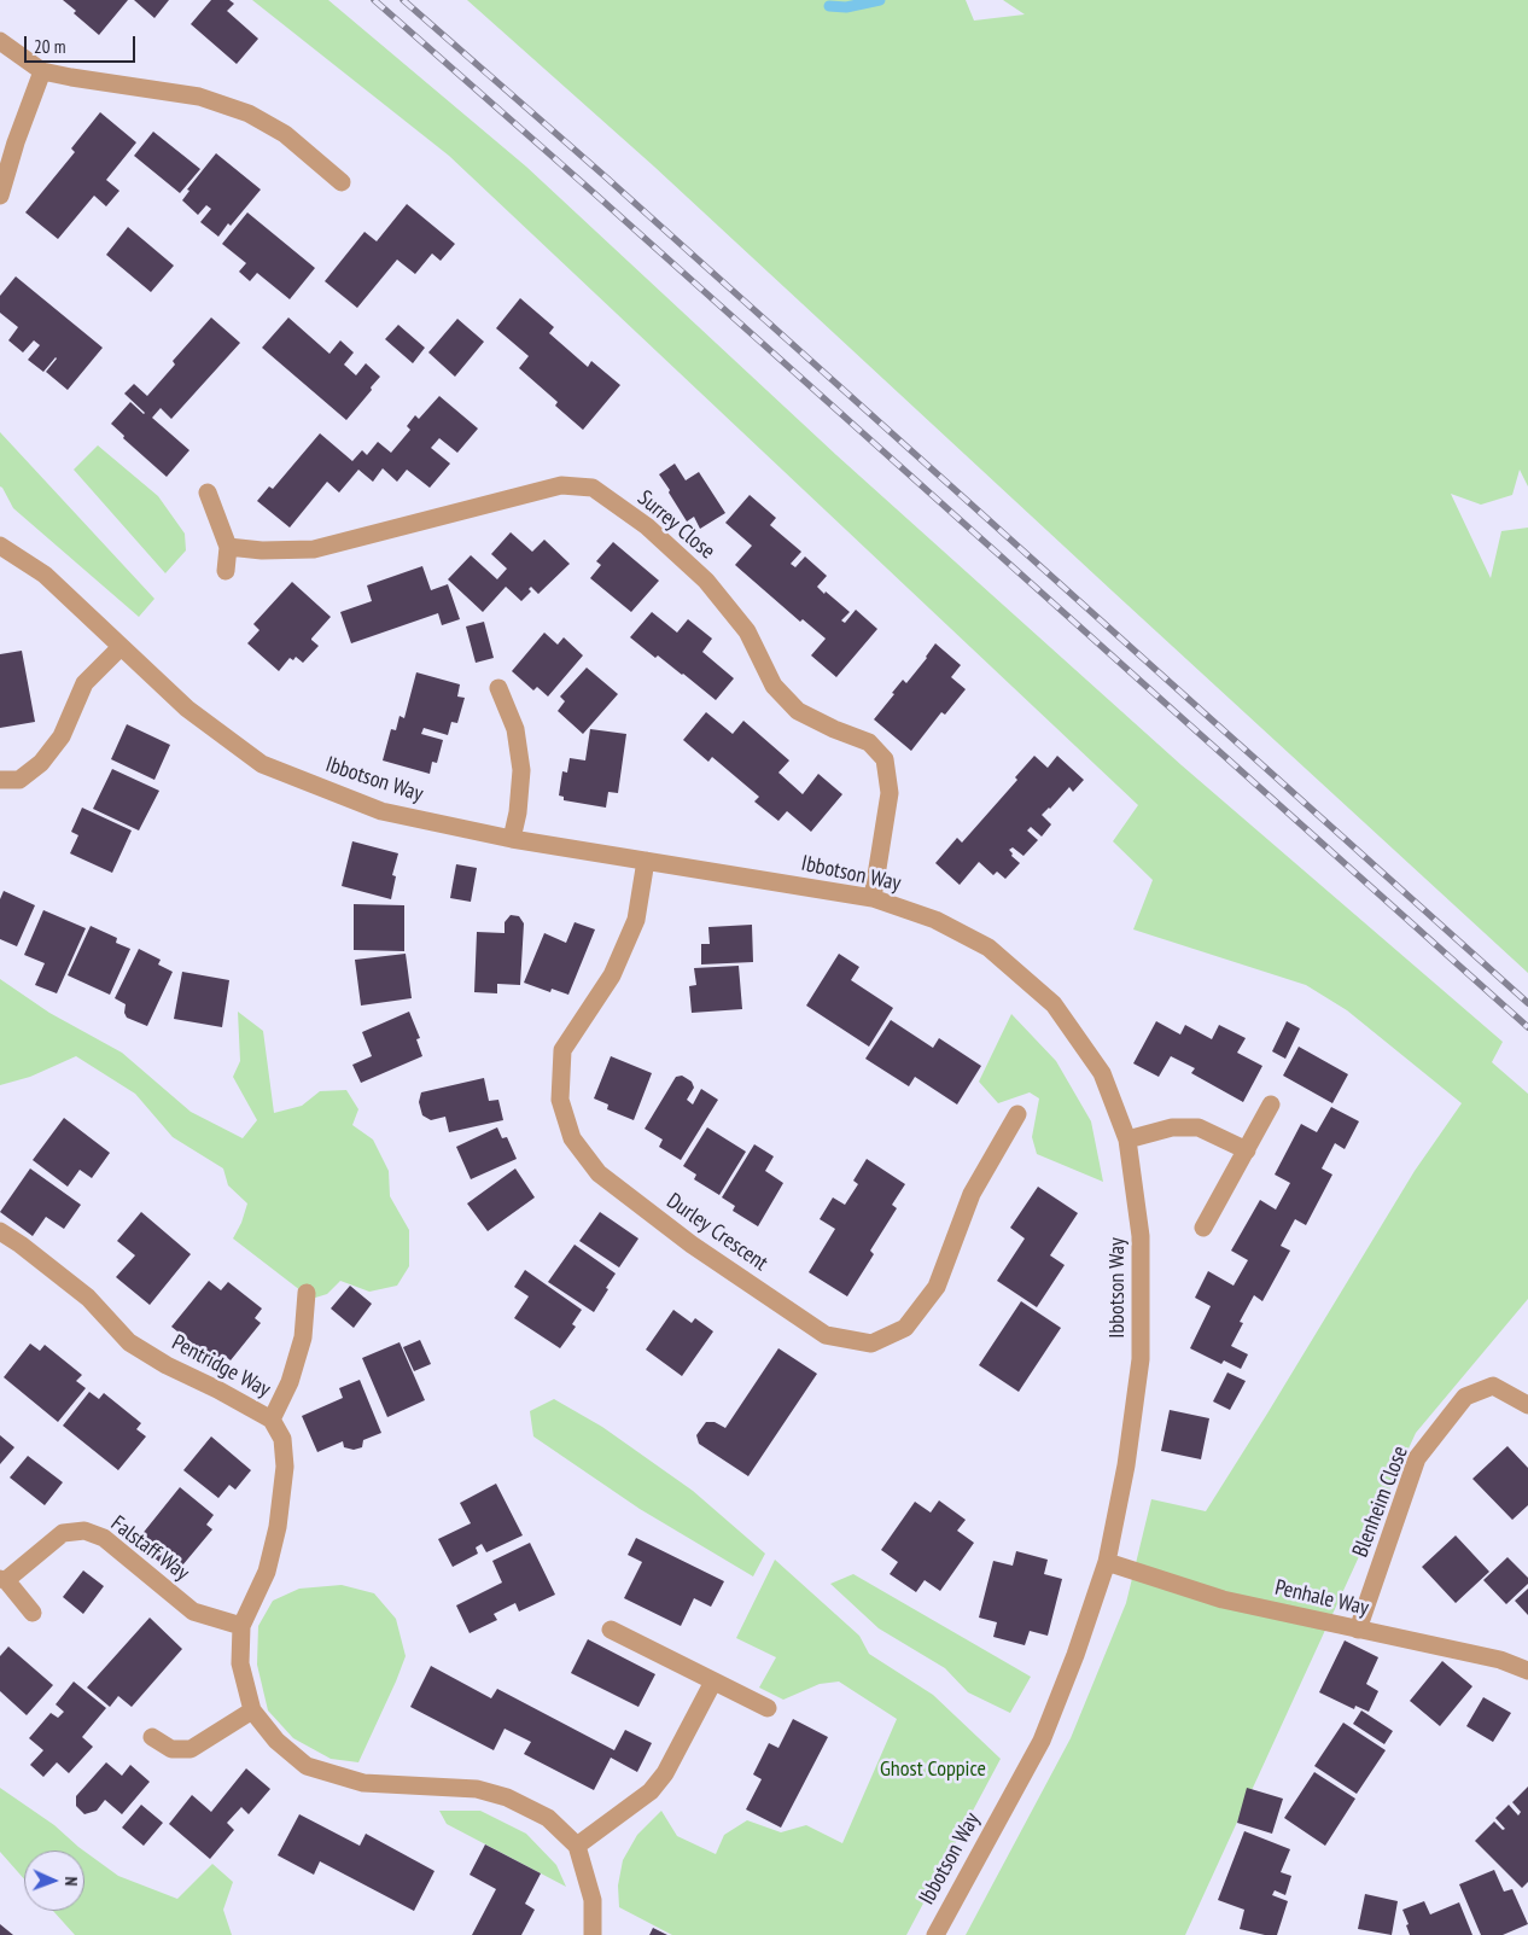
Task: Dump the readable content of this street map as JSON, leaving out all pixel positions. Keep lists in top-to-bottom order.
{
  "streets": {
    "street": [
      "Surrey Close",
      "Ibbotson Way",
      "Durley Crescent",
      "Pentridge Way",
      "Blenheim Close",
      "Falstaff Way",
      "Penhale Way"
    ]
  },
  "crossings": [
    ["Surrey Close", "Ibbotson Way"],
    ["Ibbotson Way", "Durley Crescent"],
    ["Ibbotson Way", "Penhale Way"],
    ["Pentridge Way", "Falstaff Way"],
    ["Blenheim Close", "Penhale Way"]
  ],
  "parks": ["Ghost Coppice"],
  "scale_bar": "20 m",
  "north": "right"
}
